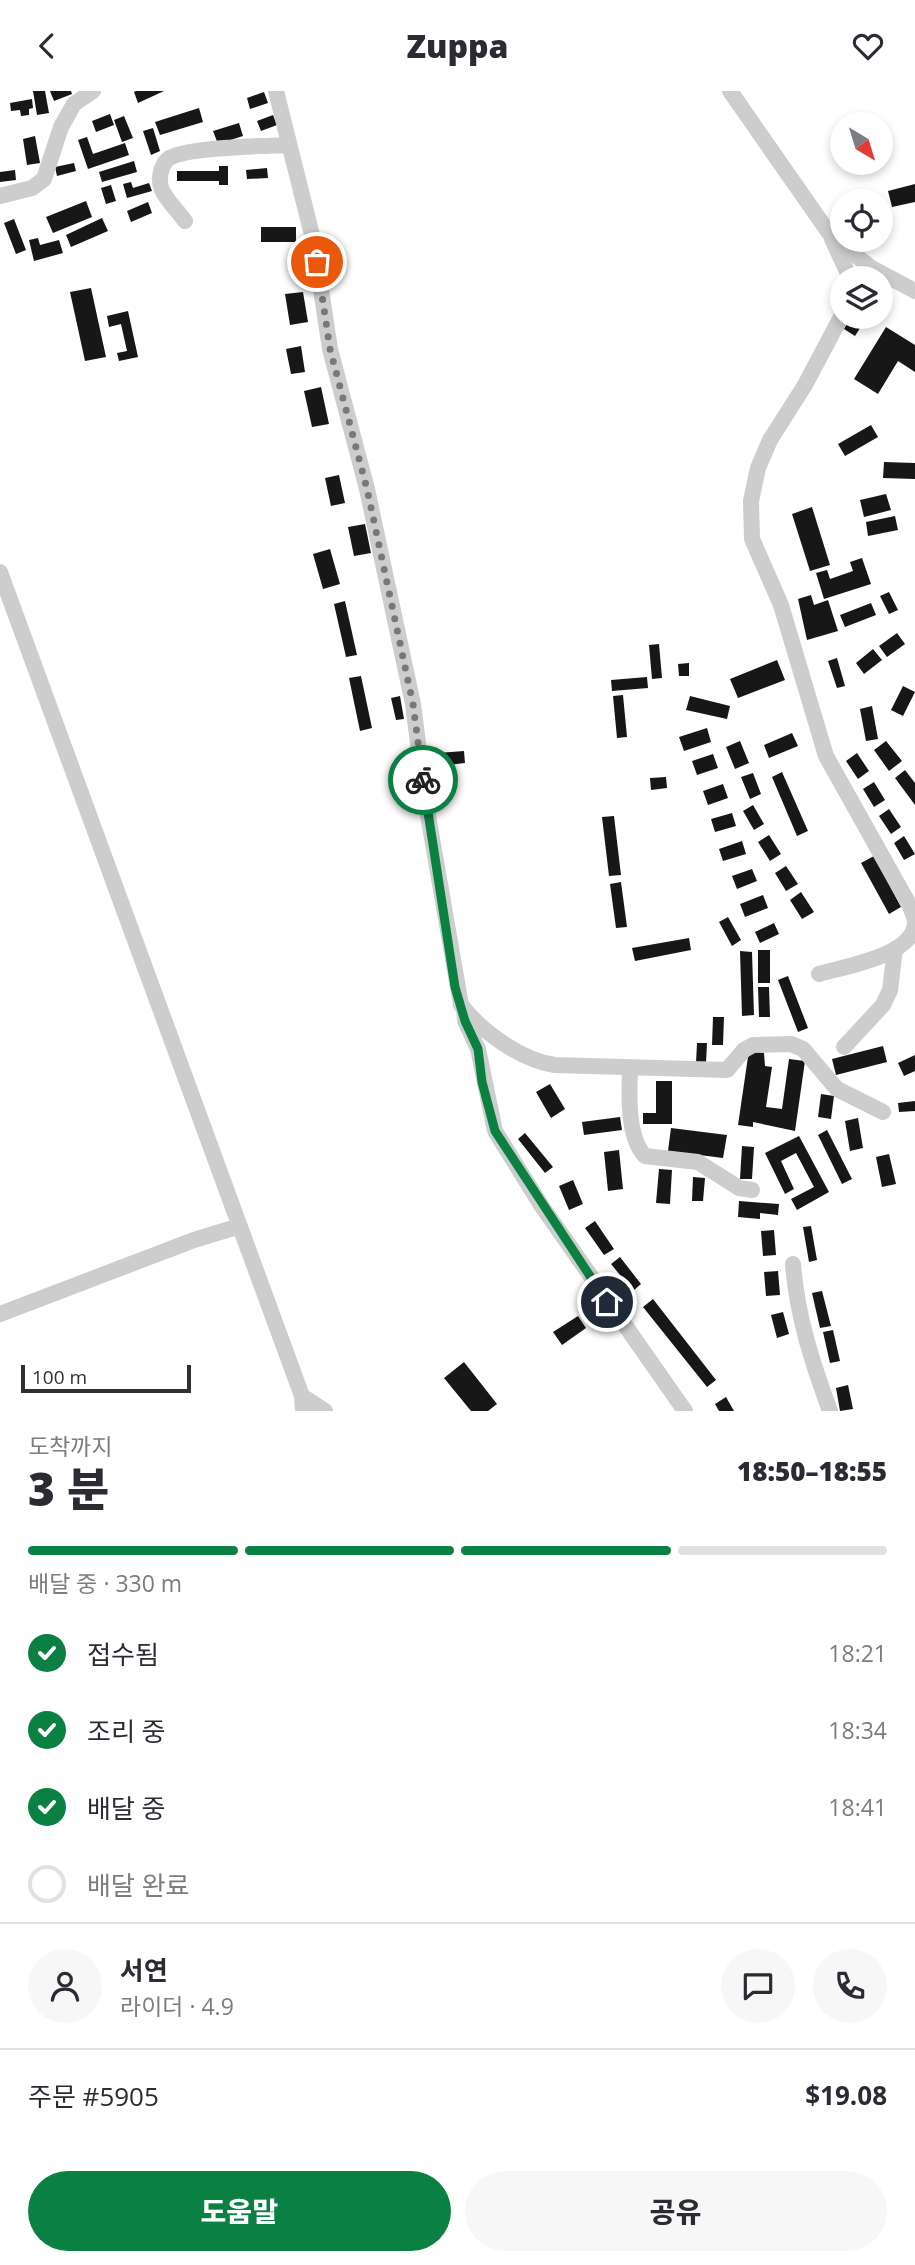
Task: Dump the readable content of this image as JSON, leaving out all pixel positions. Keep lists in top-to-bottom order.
{
  "scale_bar": "100 m",
  "north": "bottom right",
  "page": {
    "header": "Zuppa",
    "scale": "100 m",
    "heading": ["3 분", "도착까지", "18:50–18:55"],
    "panel": [
      "서연",
      "라이더 · 4.9",
      "주문 #5905",
      "$19.08"
    ],
    "bar": "배달 중 · 330 m",
    "list": [
      ["접수됨", "18:21"],
      ["조리 중", "18:34"],
      ["배달 중", "18:41"],
      "배달 완료"
    ],
    "buttons": ["도움말", "공유"]
  }
}
